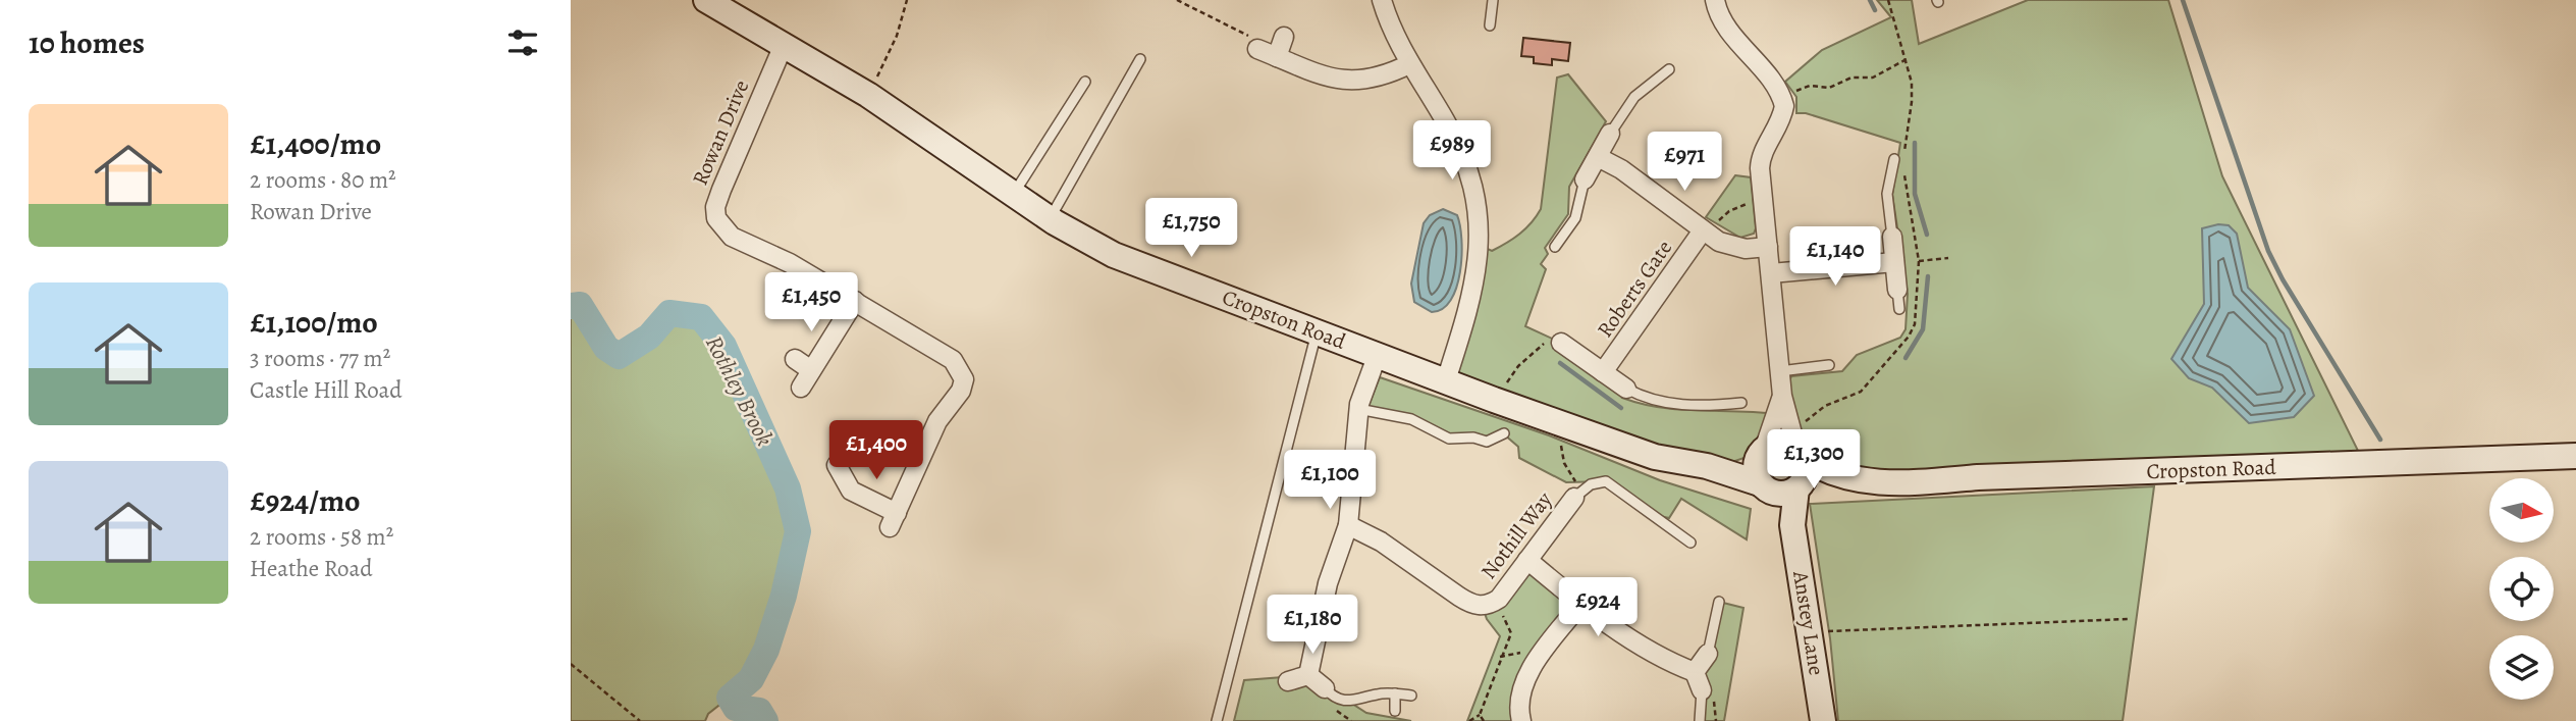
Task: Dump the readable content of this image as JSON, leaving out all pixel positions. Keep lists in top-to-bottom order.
{
  "streets": {
    "street": [
      "Rowan Drive",
      "Roberts Gate",
      "Cropston Road",
      "Nothill Way",
      "Anstey Lane"
    ]
  },
  "crossings": [
    ["Rowan Drive", "Cropston Road"],
    ["Cropston Road", "Anstey Lane"]
  ],
  "water": ["Rothley Brook"],
  "north": "right",
  "page": {
    "heading": "10 homes",
    "list": [
      {
        "name": "£1,400/mo",
        "note": "2 rooms · 80 m² · Rowan Drive"
      },
      {
        "name": "£1,100/mo",
        "note": "3 rooms · 77 m² · Castle Hill Road"
      },
      {
        "name": "£924/mo",
        "note": "2 rooms · 58 m² · Heathe Road"
      }
    ],
    "price": [
      "£989",
      "£971",
      "£1,750",
      "£1,140",
      "£1,450",
      "£1,400",
      "£1,300",
      "£1,100",
      "£924",
      "£1,180"
    ]
  }
}
